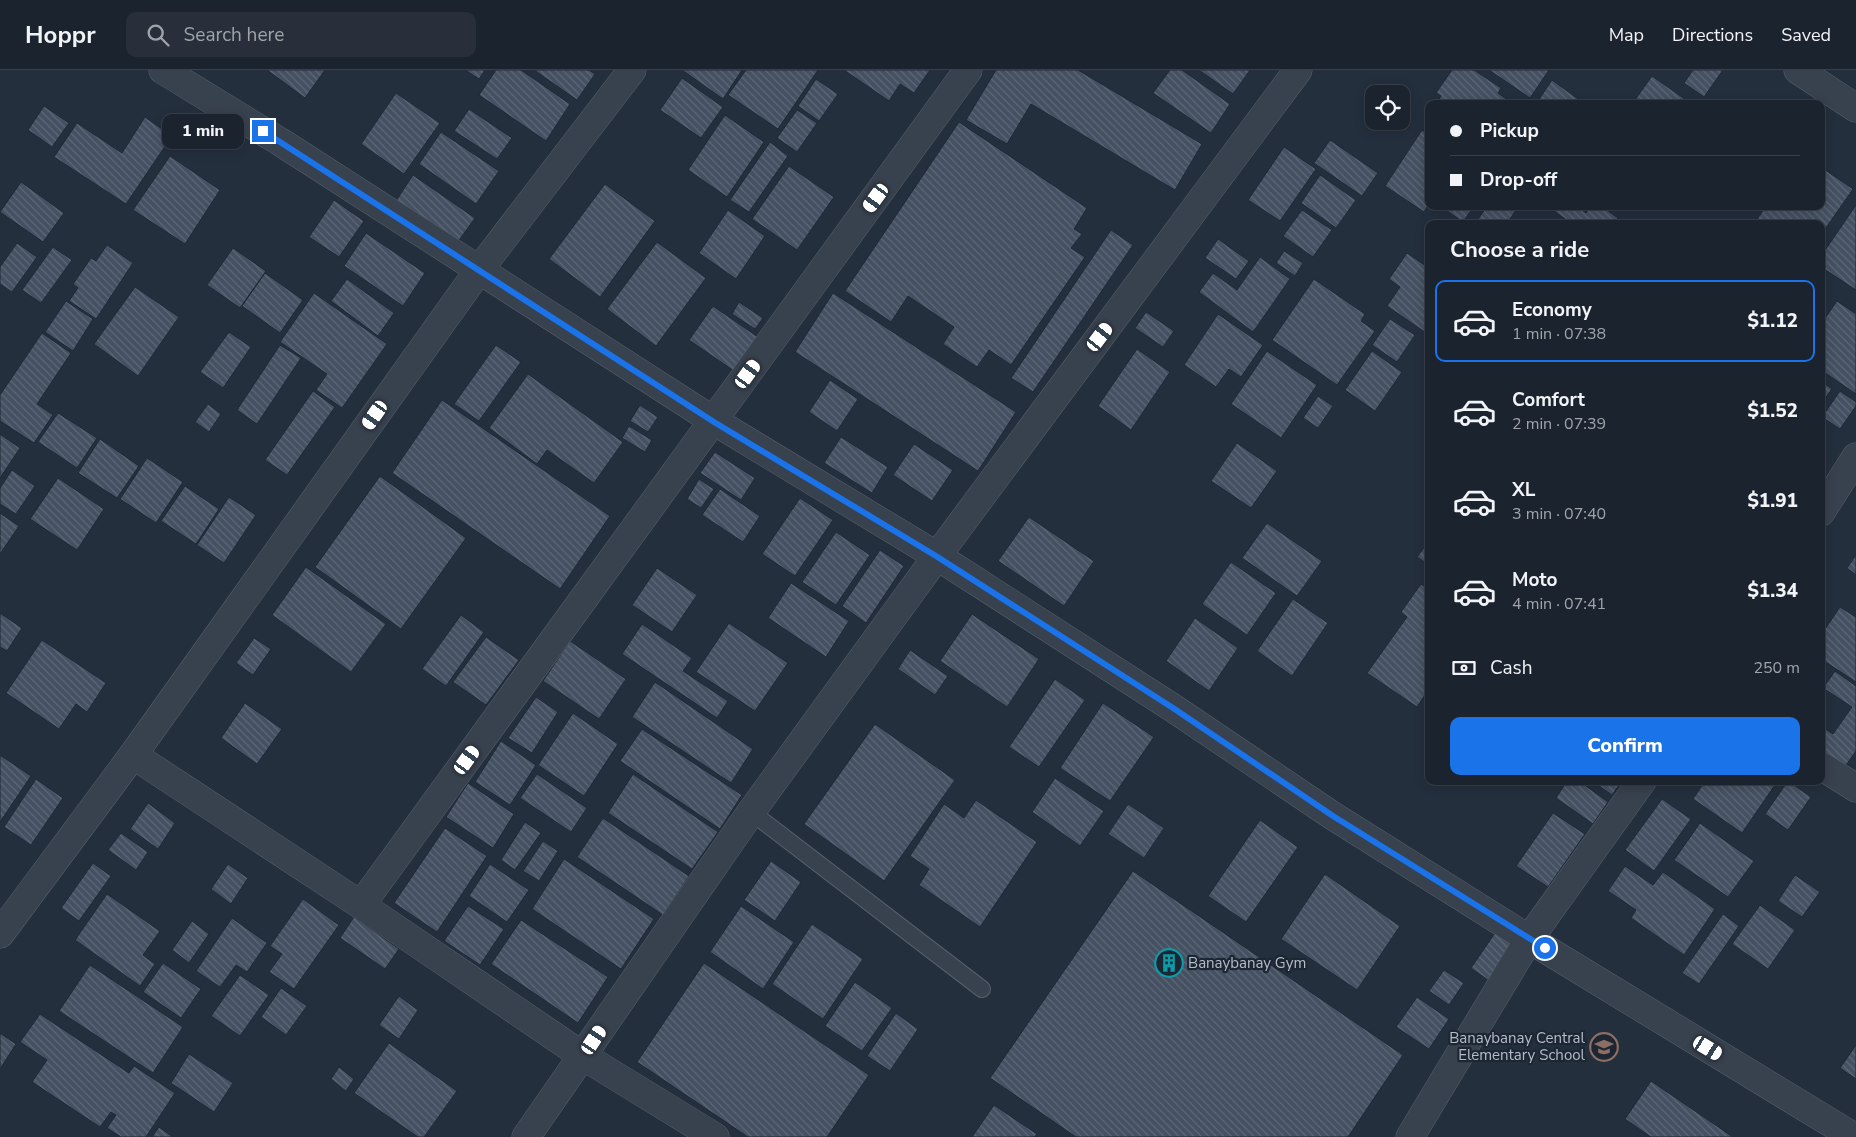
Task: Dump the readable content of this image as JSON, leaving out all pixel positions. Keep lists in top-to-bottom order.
{
  "places": {
    "building": ["Banaybanay Gym"],
    "school or university": ["Banaybanay Central Elementary School"]
  },
  "page": {
    "header": "Hoppr",
    "search": "Search here",
    "nav": ["Map", "Directions", "Saved"],
    "banner": ["Pickup", "Drop-off"],
    "bubble": "1 min",
    "heading": "Choose a ride",
    "list": [
      {
        "name": "Economy",
        "note": "1 min · 07:38",
        "value": "$1.12"
      },
      {
        "name": "Comfort",
        "note": "2 min · 07:39",
        "value": "$1.52"
      },
      {
        "name": "XL",
        "note": "3 min · 07:40",
        "value": "$1.91"
      },
      {
        "name": "Moto",
        "note": "4 min · 07:41",
        "value": "$1.34"
      }
    ],
    "pay": ["Cash", "250 m"],
    "buttons": "Confirm"
  }
}
